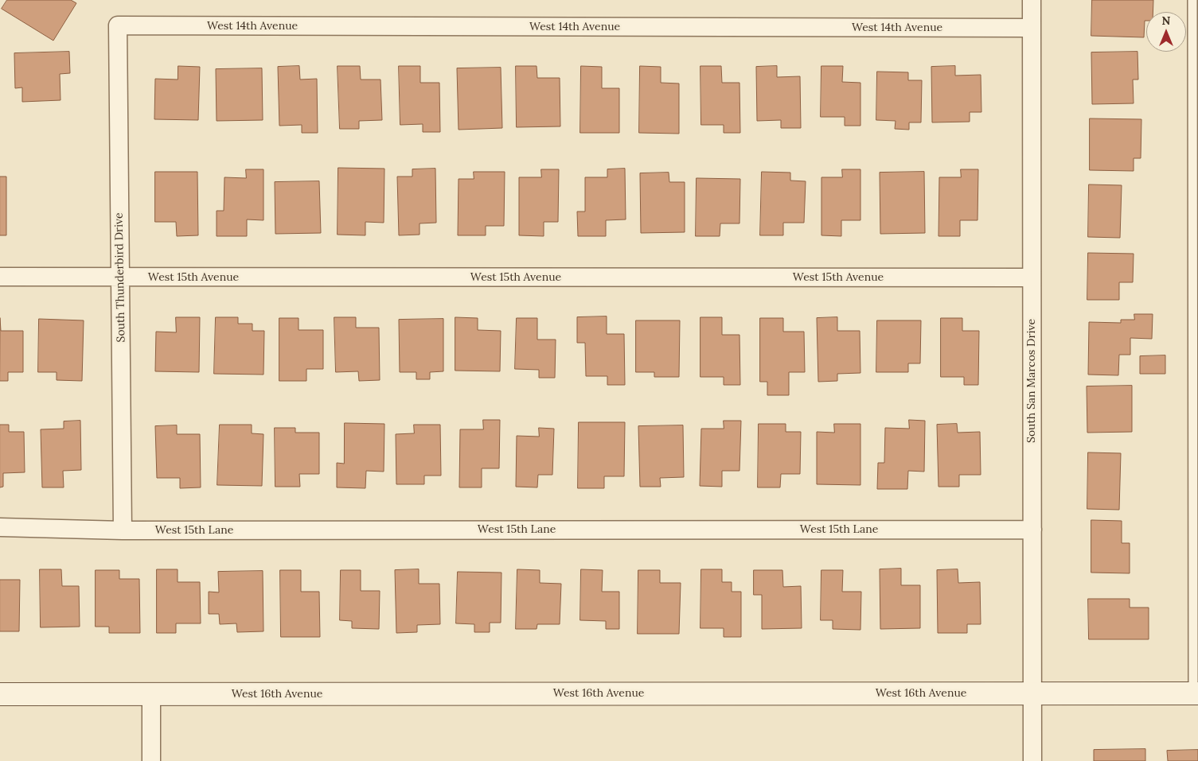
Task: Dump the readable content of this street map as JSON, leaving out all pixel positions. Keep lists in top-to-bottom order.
{
  "streets": {
    "street": [
      "West 14th Avenue",
      "South Thunderbird Drive",
      "West 15th Avenue",
      "South San Marcos Drive",
      "West 15th Lane",
      "West 16th Avenue"
    ]
  },
  "crossings": [
    ["West 14th Avenue", "South Thunderbird Drive"],
    ["West 14th Avenue", "South San Marcos Drive"],
    ["South Thunderbird Drive", "West 15th Avenue"],
    ["South Thunderbird Drive", "West 15th Lane"],
    ["West 15th Avenue", "South San Marcos Drive"],
    ["South San Marcos Drive", "West 15th Lane"],
    ["South San Marcos Drive", "West 16th Avenue"]
  ],
  "north": "top"
}
